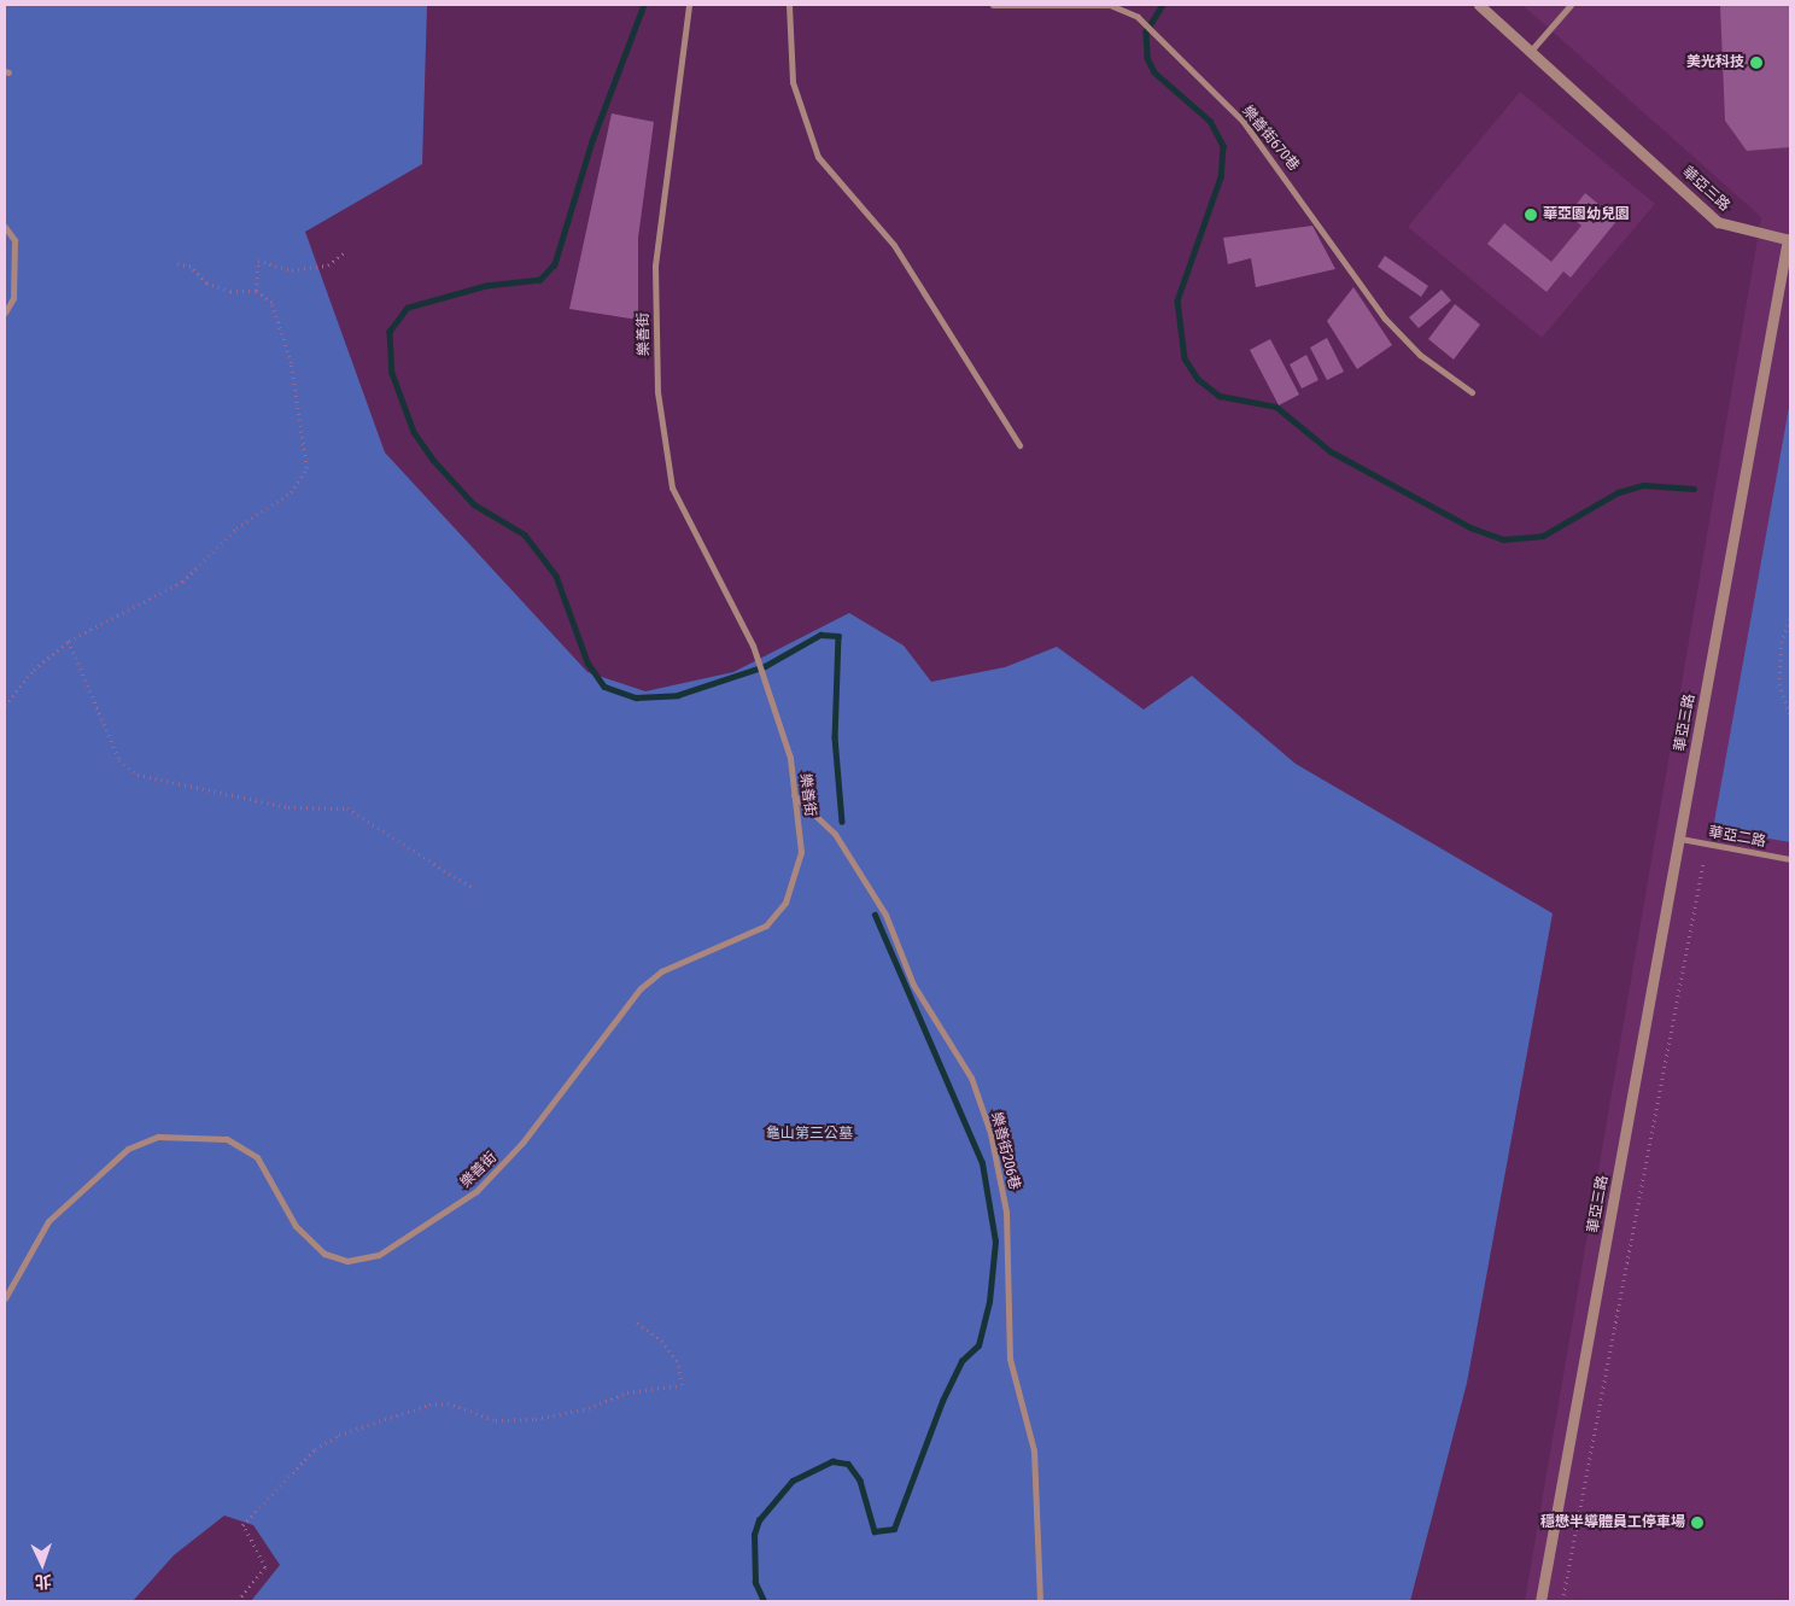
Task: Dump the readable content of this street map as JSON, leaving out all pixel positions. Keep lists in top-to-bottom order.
{
  "streets": {
    "street": [
      "樂善街670巷",
      "華亞三路",
      "樂善街",
      "華亞二路",
      "樂善街206巷"
    ]
  },
  "crossings": [
    ["華亞三路", "華亞二路"],
    ["樂善街", "樂善街206巷"]
  ],
  "parks": ["龜山第三公墓"],
  "places": ["美光科技", "華亞園幼兒園", "穩懋半導體員工停車場"],
  "north": "bottom"
}
